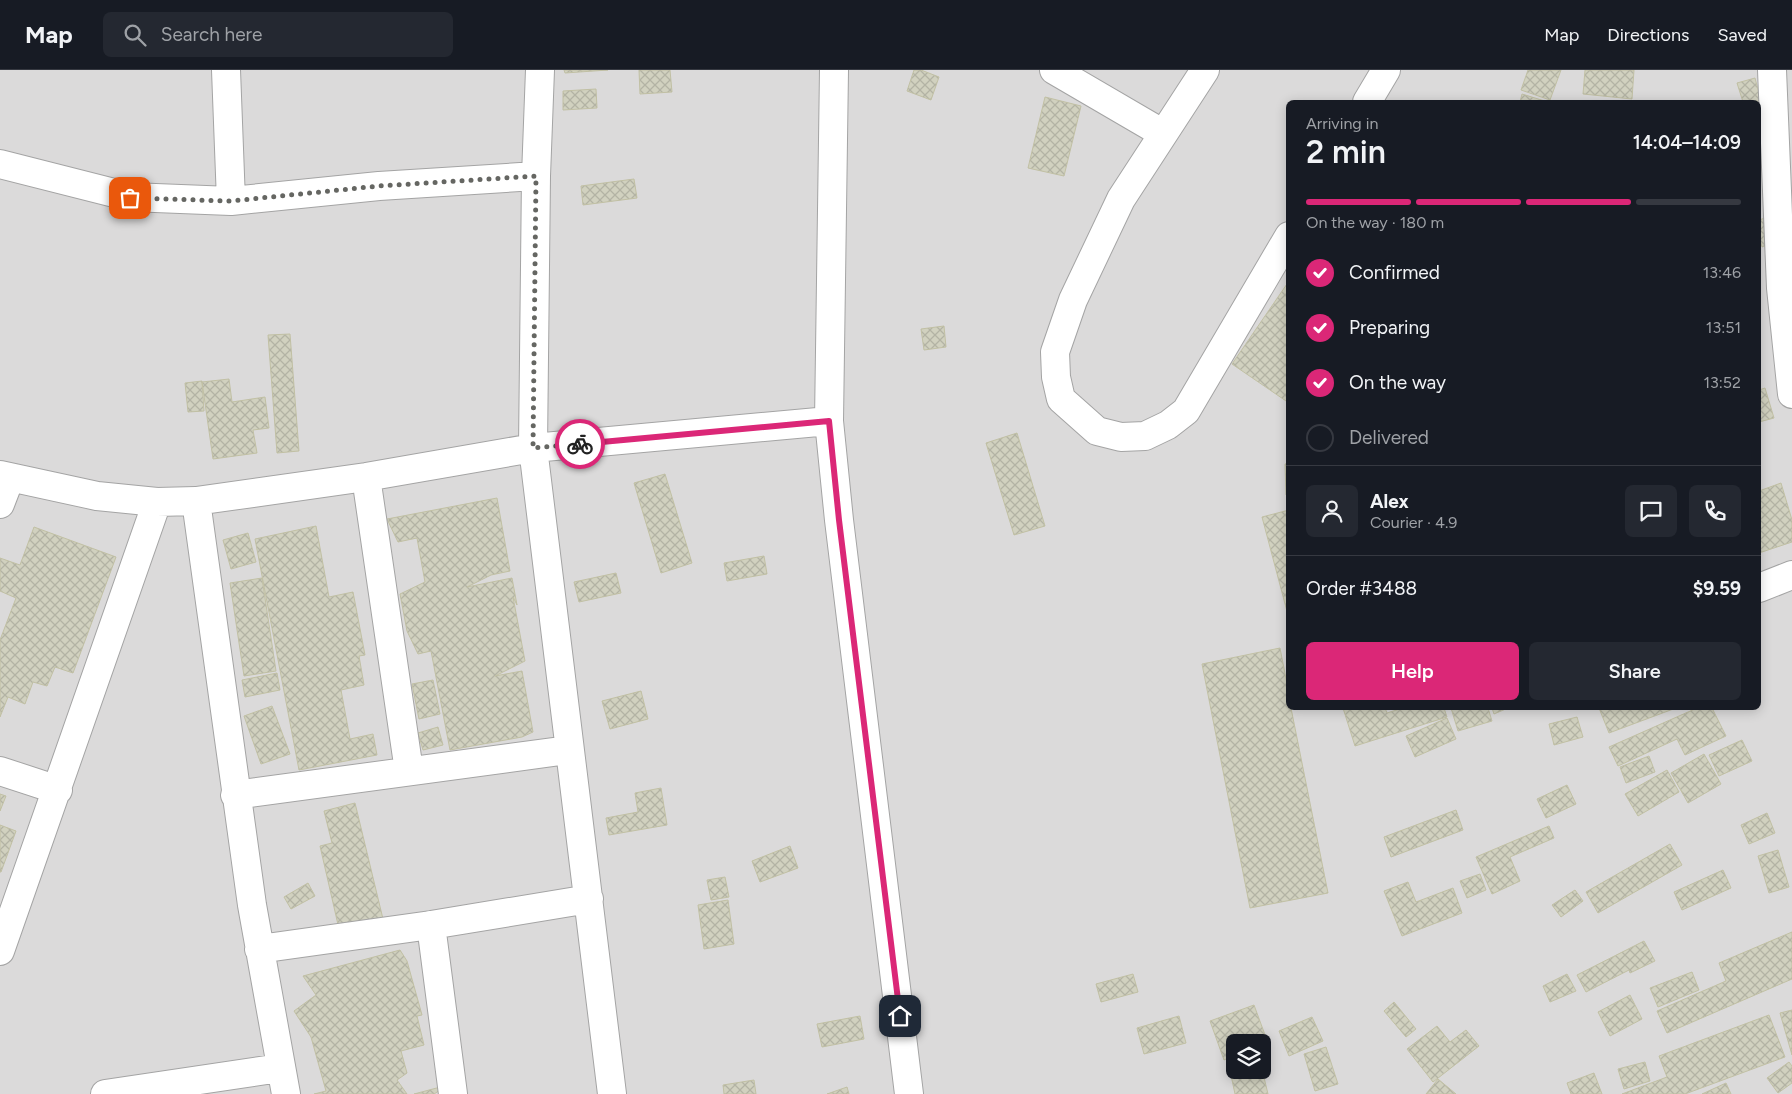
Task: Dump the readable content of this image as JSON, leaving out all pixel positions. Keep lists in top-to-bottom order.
{
  "page": {
    "header": "Map",
    "search": "Search here",
    "nav": ["Map", "Directions", "Saved"],
    "heading": ["2 min", "Arriving in", "14:04–14:09"],
    "panel": [
      "Alex",
      "Courier · 4.9",
      "Order #3488",
      "$9.59"
    ],
    "bar": "On the way · 180 m",
    "list": [
      ["Confirmed", "13:46"],
      ["Preparing", "13:51"],
      ["On the way", "13:52"],
      "Delivered"
    ],
    "buttons": ["Help", "Share"]
  }
}
